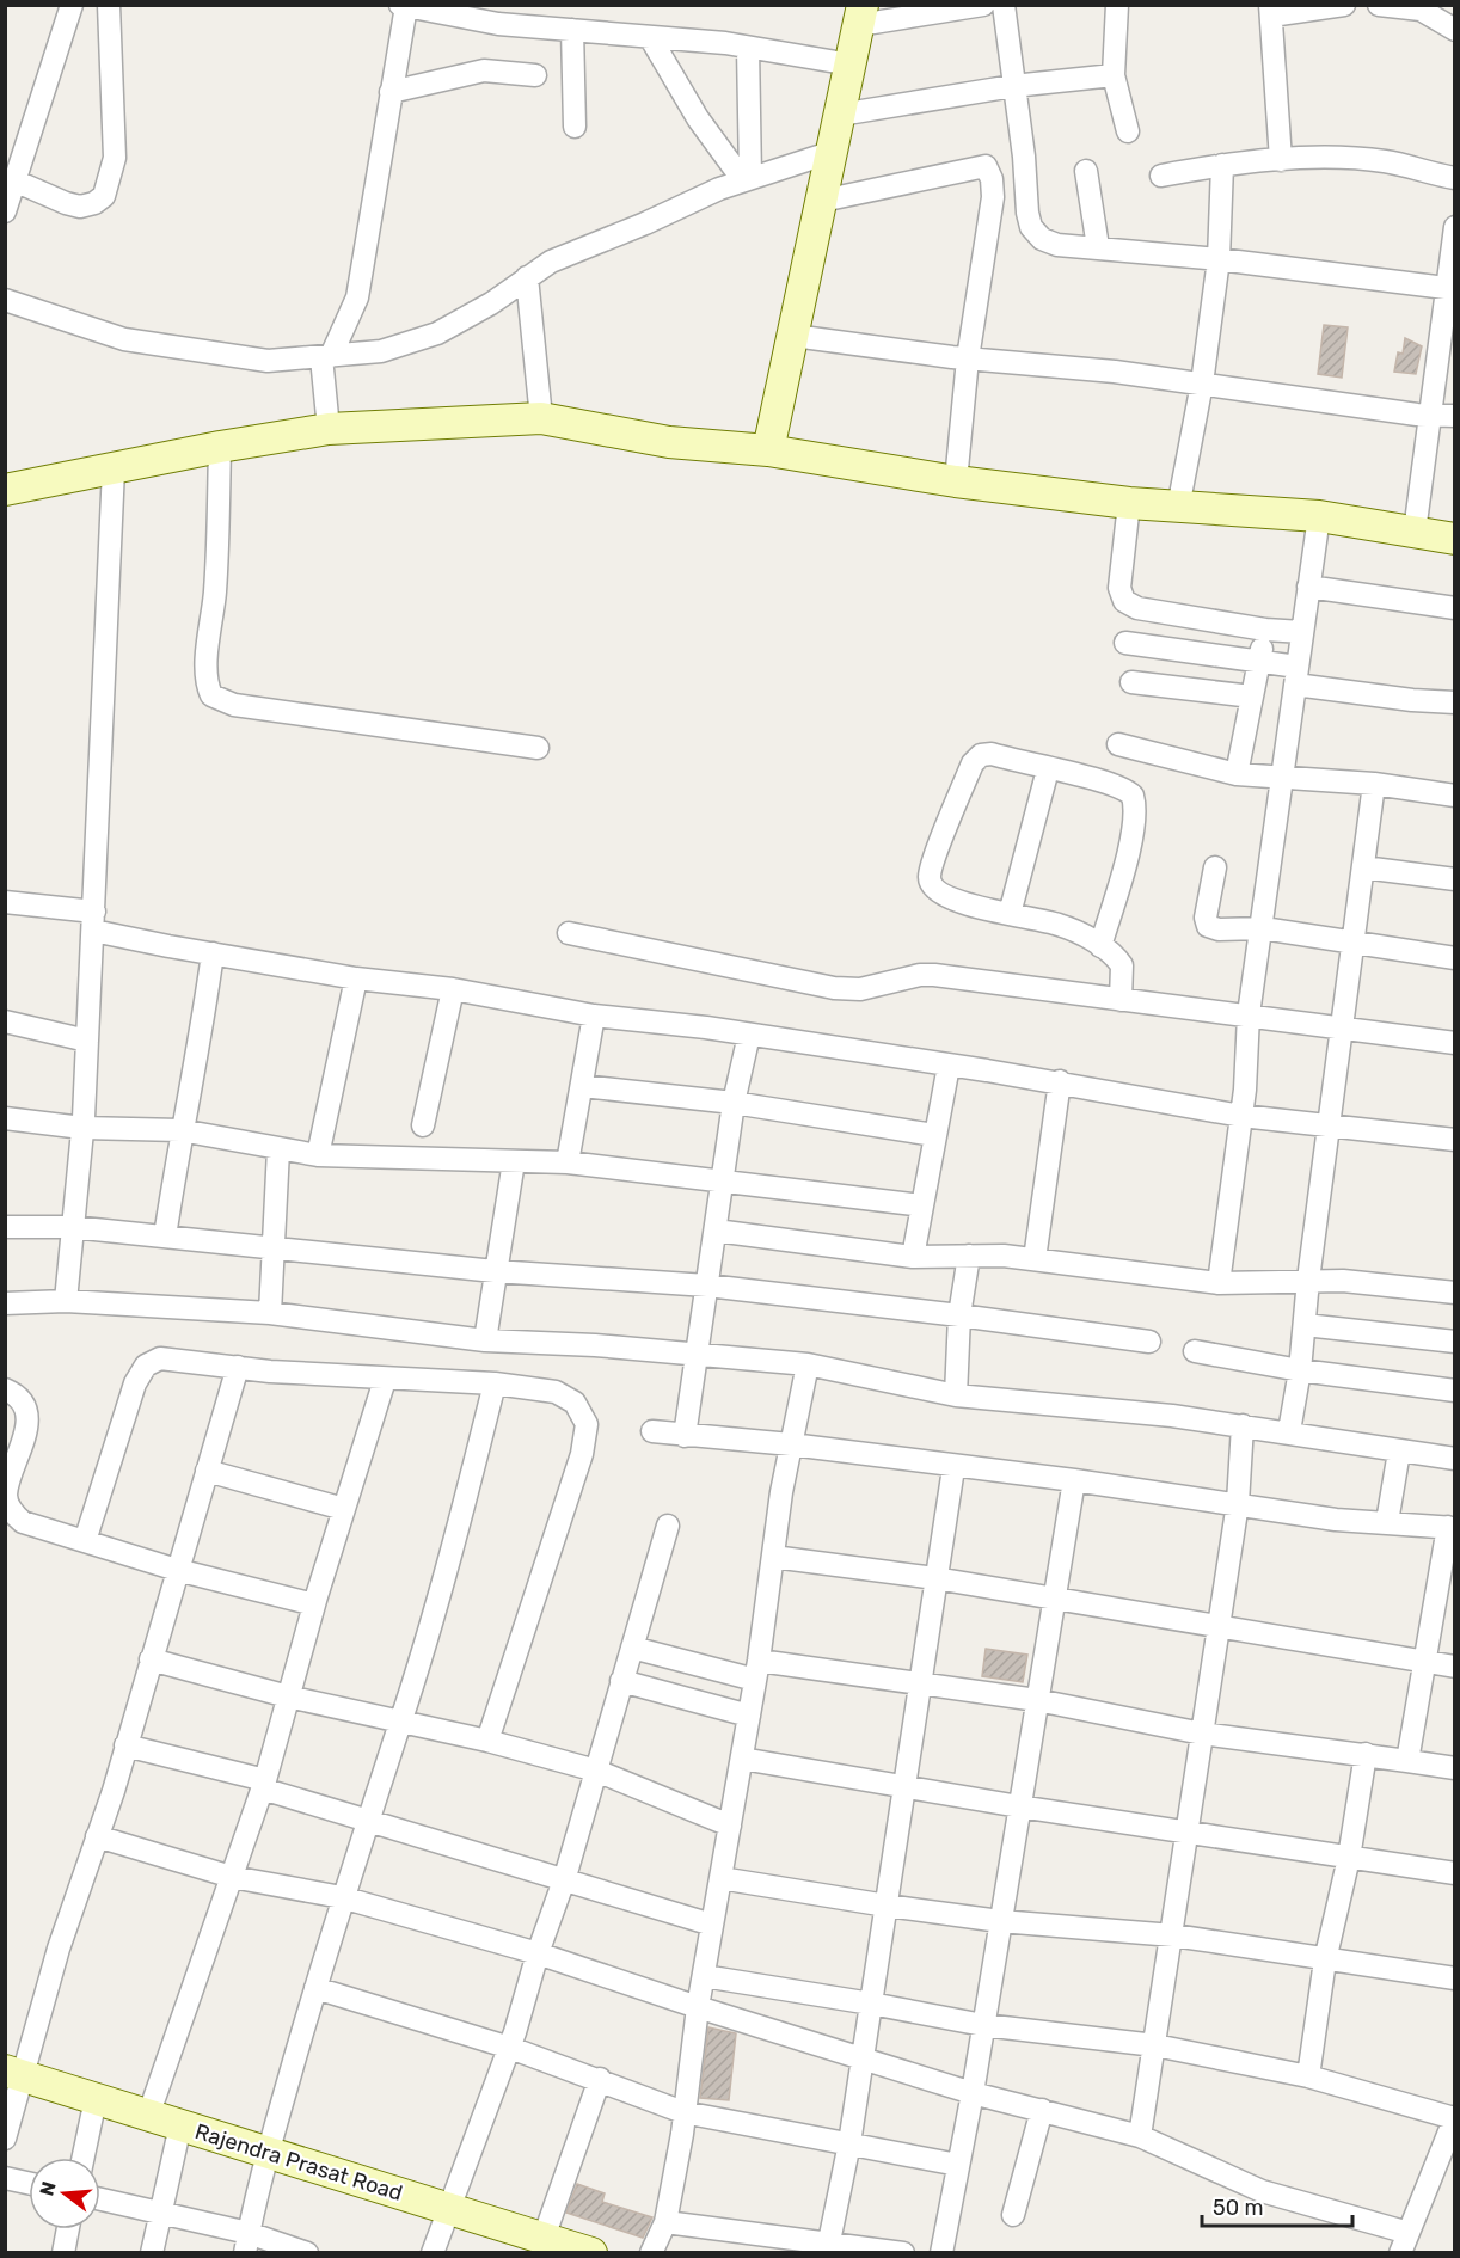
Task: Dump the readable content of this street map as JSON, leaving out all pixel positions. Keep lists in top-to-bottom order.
{
  "streets": {
    "main road": ["Rajendra Prasat Road"]
  },
  "scale_bar": "50 m",
  "north": "left"
}
